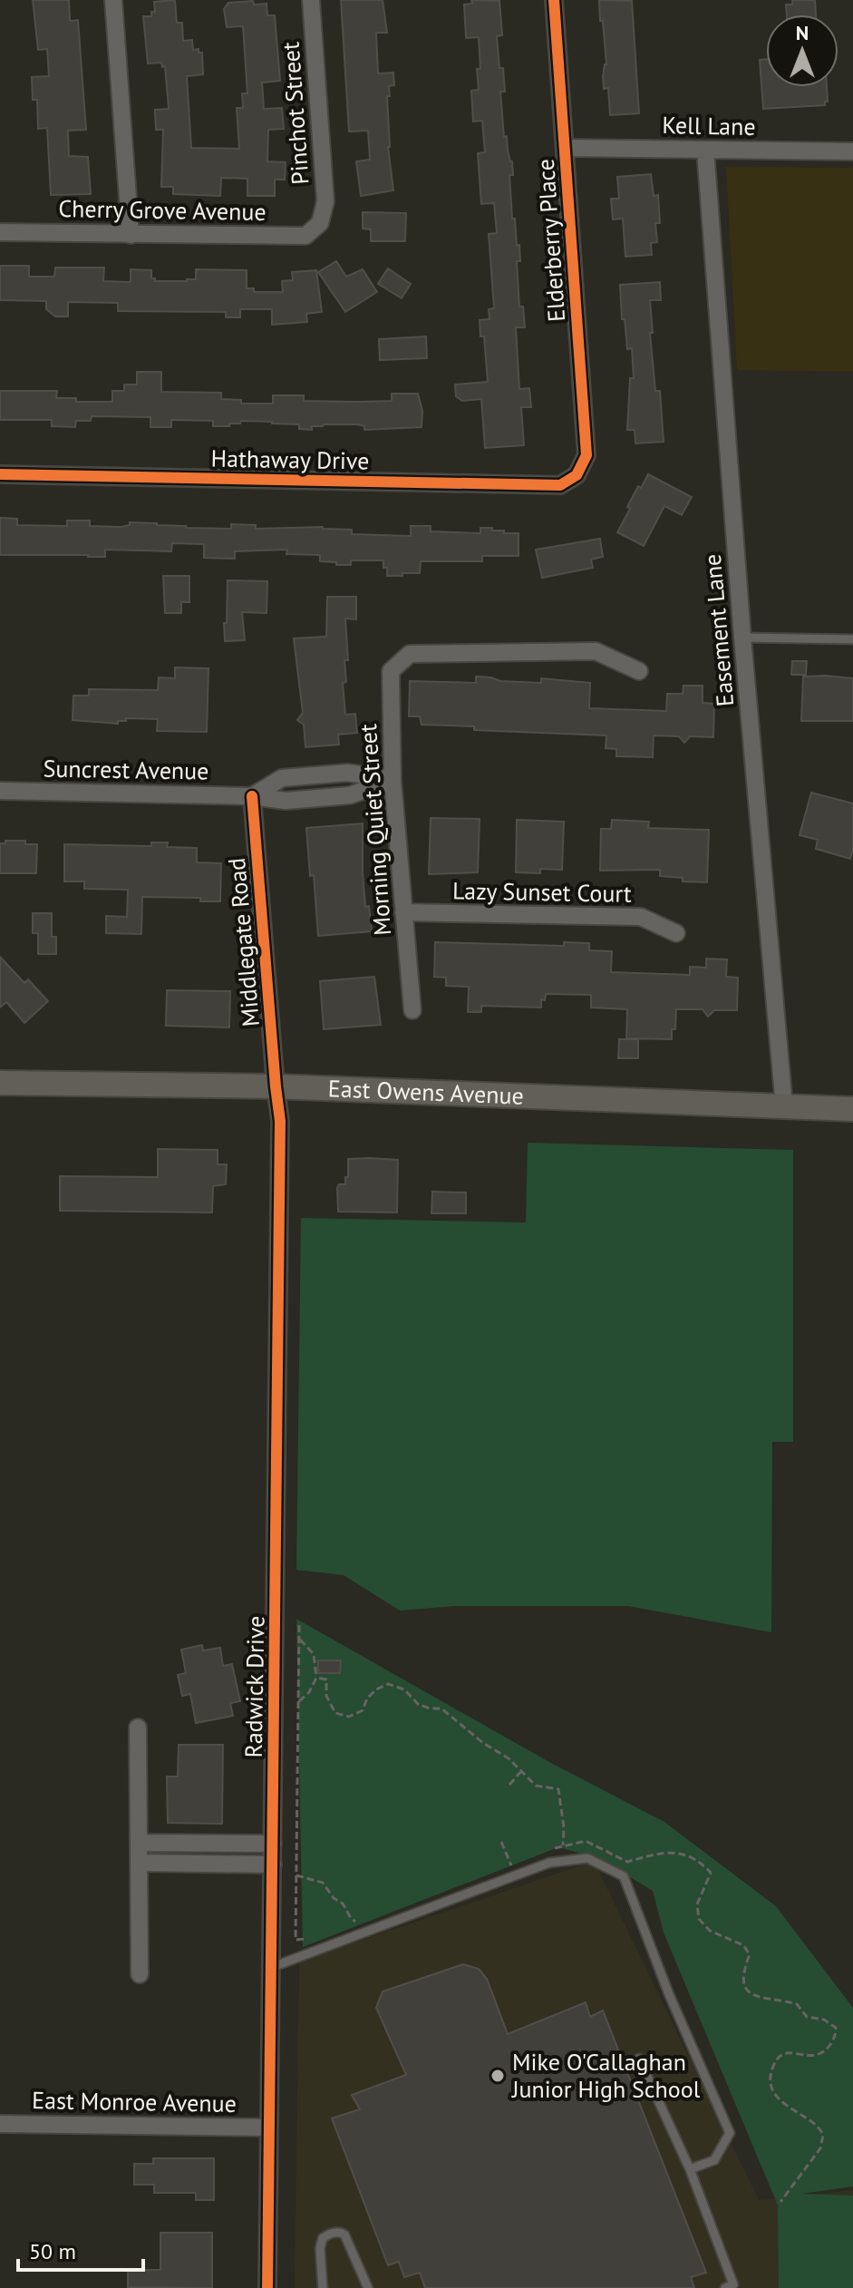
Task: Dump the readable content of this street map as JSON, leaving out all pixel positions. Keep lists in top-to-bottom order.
{
  "streets": {
    "street": [
      "Pinchot Street",
      "Kell Lane",
      "Cherry Grove Avenue",
      "Elderberry Place",
      "Hathaway Drive",
      "Easement Lane",
      "Suncrest Avenue",
      "Morning Quiet Street",
      "Lazy Sunset Court",
      "Middlegate Road",
      "East Owens Avenue",
      "Radwick Drive",
      "East Monroe Avenue"
    ]
  },
  "crossings": [
    ["Pinchot Street", "Cherry Grove Avenue"],
    ["Kell Lane", "Elderberry Place"],
    ["Kell Lane", "Easement Lane"],
    ["Elderberry Place", "Hathaway Drive"],
    ["Easement Lane", "East Owens Avenue"],
    ["Suncrest Avenue", "Morning Quiet Street"],
    ["Suncrest Avenue", "Middlegate Road"],
    ["Morning Quiet Street", "Lazy Sunset Court"],
    ["Middlegate Road", "East Owens Avenue"],
    ["Middlegate Road", "Radwick Drive"],
    ["East Owens Avenue", "Radwick Drive"],
    ["Radwick Drive", "East Monroe Avenue"]
  ],
  "places": ["Mike O'Callaghan Junior High School"],
  "scale_bar": "50 m",
  "north": "top"
}
